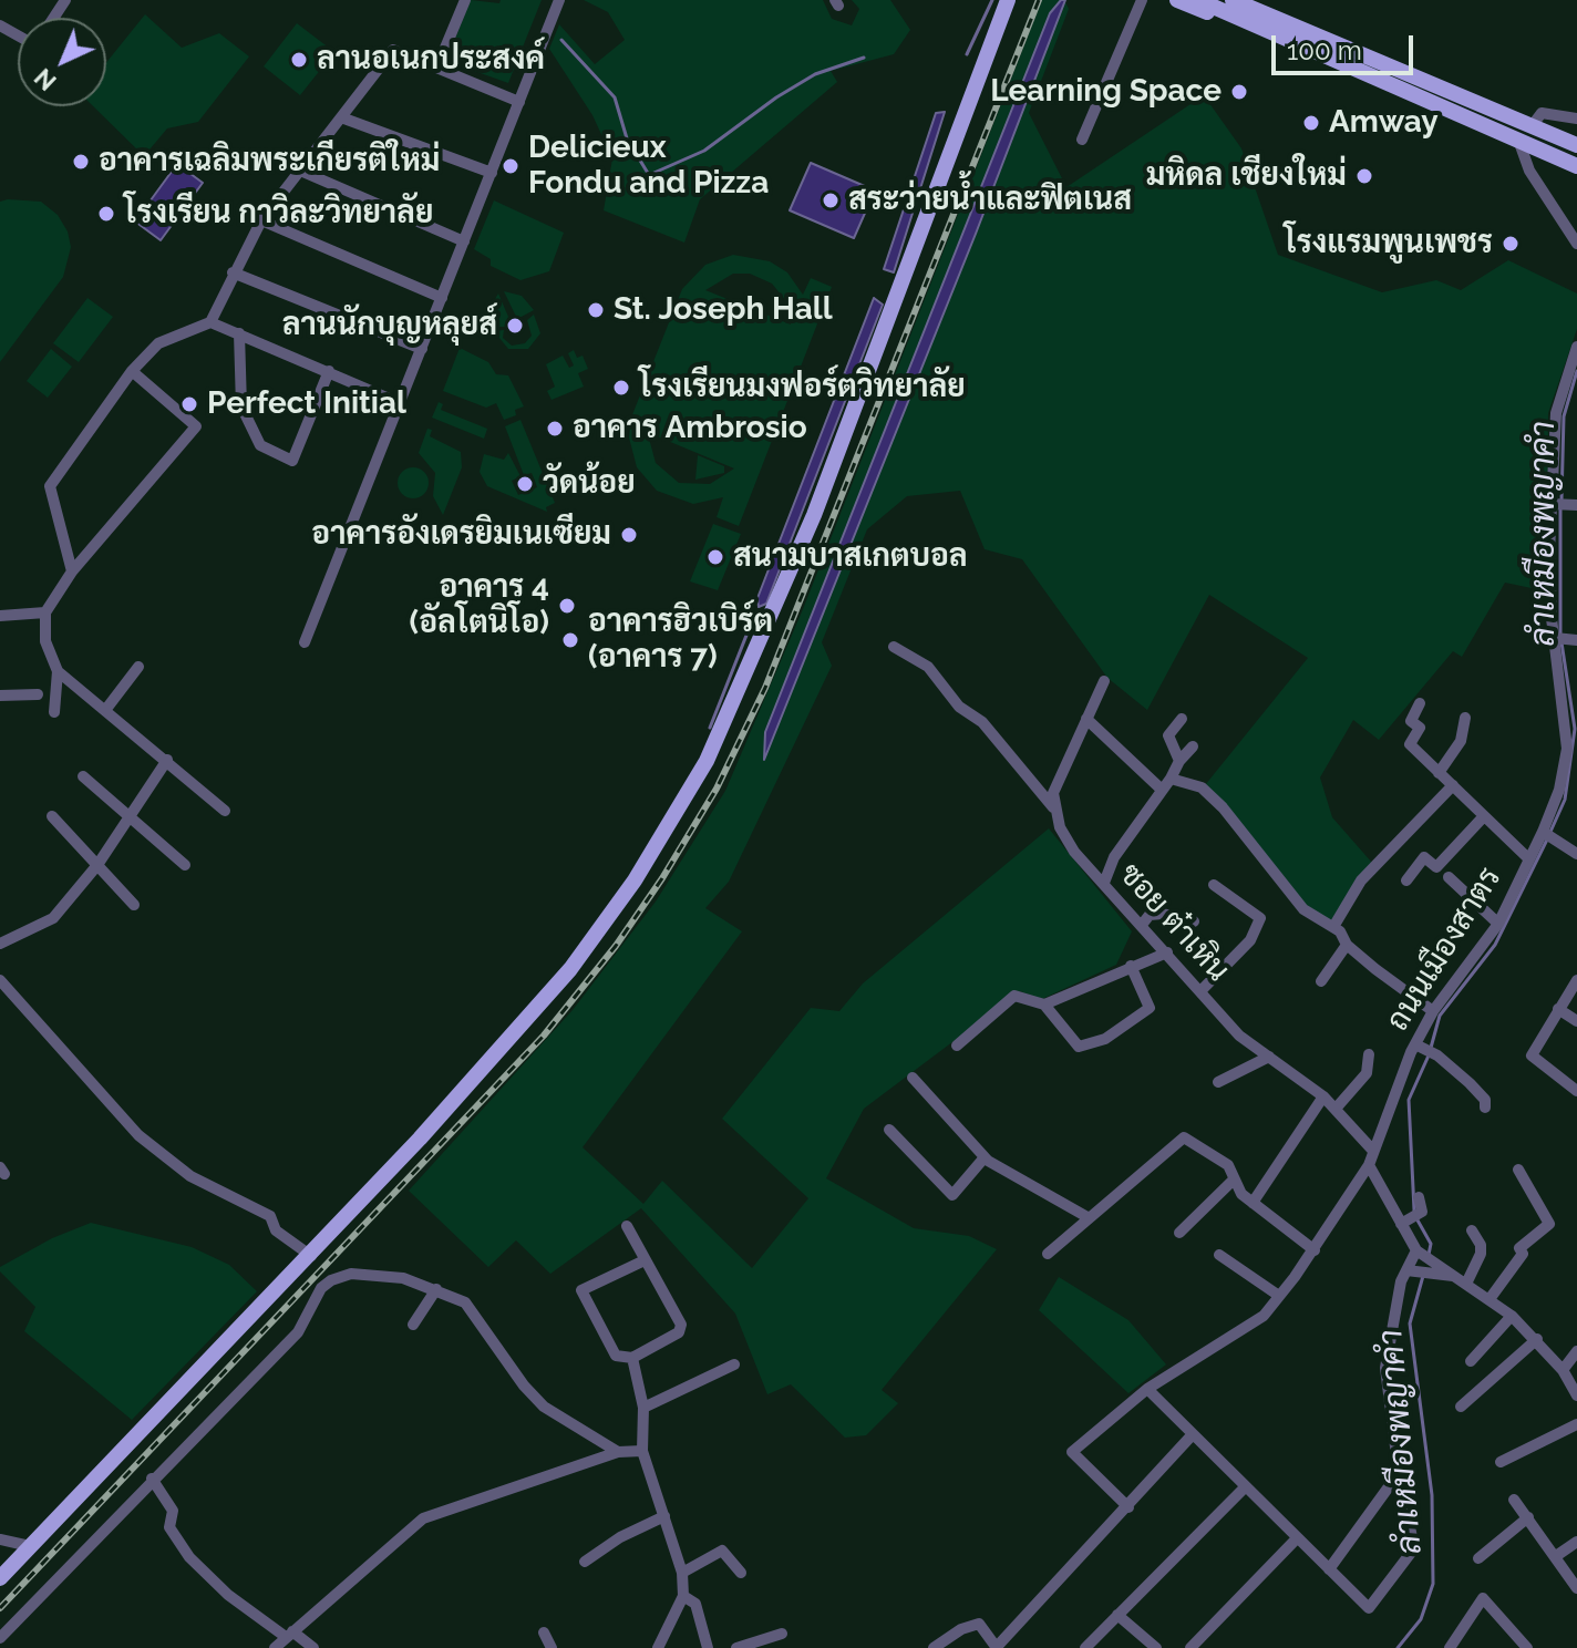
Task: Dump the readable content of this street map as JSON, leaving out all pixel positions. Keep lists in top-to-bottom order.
{
  "streets": {
    "street": ["ซอย ต๋าเหิน", "ถนนเมืองสาตร"]
  },
  "crossings": [
    ["ซอย ต๋าเหิน", "ถนนเมืองสาตร"]
  ],
  "water": ["ลำเหมืองพญาคำ"],
  "places": [
    "ลานอเนกประสงค์",
    "Learning Space",
    "Amway",
    "อาคารเฉลิมพระเกียรติใหม่",
    "Delicieux Fondu and Pizza",
    "มหิดล เชียงใหม่",
    "สระว่ายน้ำและฟิตเนส",
    "โรงเรียน กาวิละวิทยาลัย",
    "โรงแรมพูนเพชร",
    "St. Joseph Hall",
    "ลานนักบุญหลุยส์",
    "โรงเรียนมงฟอร์ตวิทยาลัย",
    "Perfect Initial",
    "อาคาร Ambrosio",
    "วัดน้อย",
    "อาคารอังเดรยิมเนเซียม",
    "สนามบาสเกตบอล",
    "อาคาร 4 (อัลโตนิโอ)",
    "อาคารฮิวเบิร์ต (อาคาร 7)"
  ],
  "scale_bar": "100 m",
  "north": "bottom left"
}
